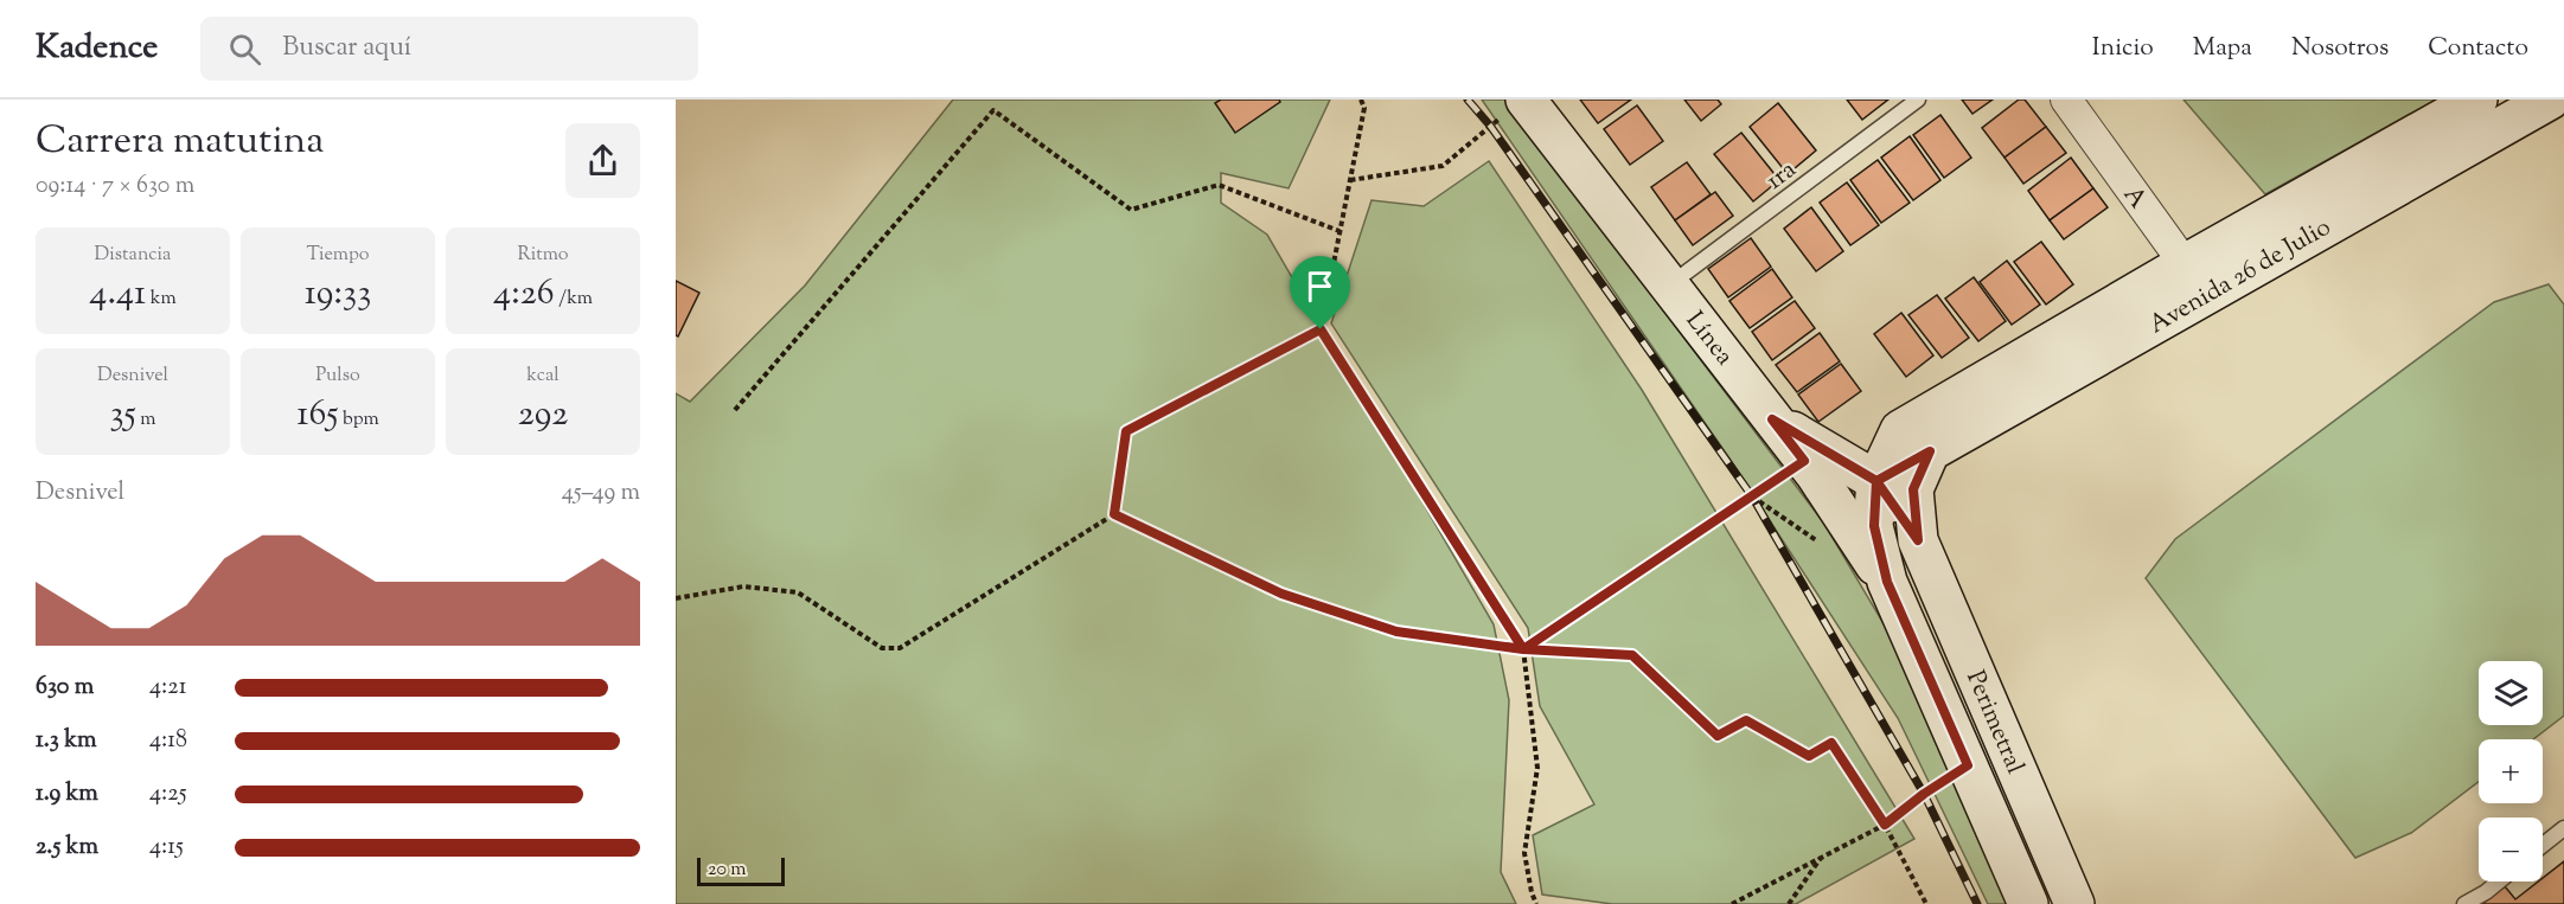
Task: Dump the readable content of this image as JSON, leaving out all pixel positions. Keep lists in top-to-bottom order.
{
  "streets": {
    "main road": ["Avenida 26 de Julio", "Línea", "Perimetral"],
    "street": ["A"],
    "lane": ["1ra"]
  },
  "crossings": [
    ["1ra", "Línea"],
    ["A", "Avenida 26 de Julio"],
    ["Avenida 26 de Julio", "Perimetral"],
    ["Línea", "Perimetral"]
  ],
  "scale_bar": "20 m",
  "page": {
    "header": "Kadence",
    "search": "Buscar aquí",
    "nav": [
      "Inicio",
      "Mapa",
      "Nosotros",
      "Contacto"
    ],
    "heading": ["Carrera matutina", "09:14 · 7 × 630 m"],
    "stats": [
      ["Distancia", "4.41 km"],
      ["Tiempo", "19:33"],
      ["Ritmo", "4:26 /km"],
      ["Desnivel", "35 m"],
      ["Pulso", "165 bpm"],
      ["kcal", "292"]
    ],
    "chart": ["Desnivel", "45–49 m"],
    "list": [
      {
        "name": "630 m",
        "note": "4:21"
      },
      {
        "name": "1.3 km",
        "note": "4:18"
      },
      {
        "name": "1.9 km",
        "note": "4:25"
      },
      {
        "name": "2.5 km",
        "note": "4:15"
      }
    ],
    "map_buttons": ["+", "−"],
    "scale": "20 m"
  }
}
